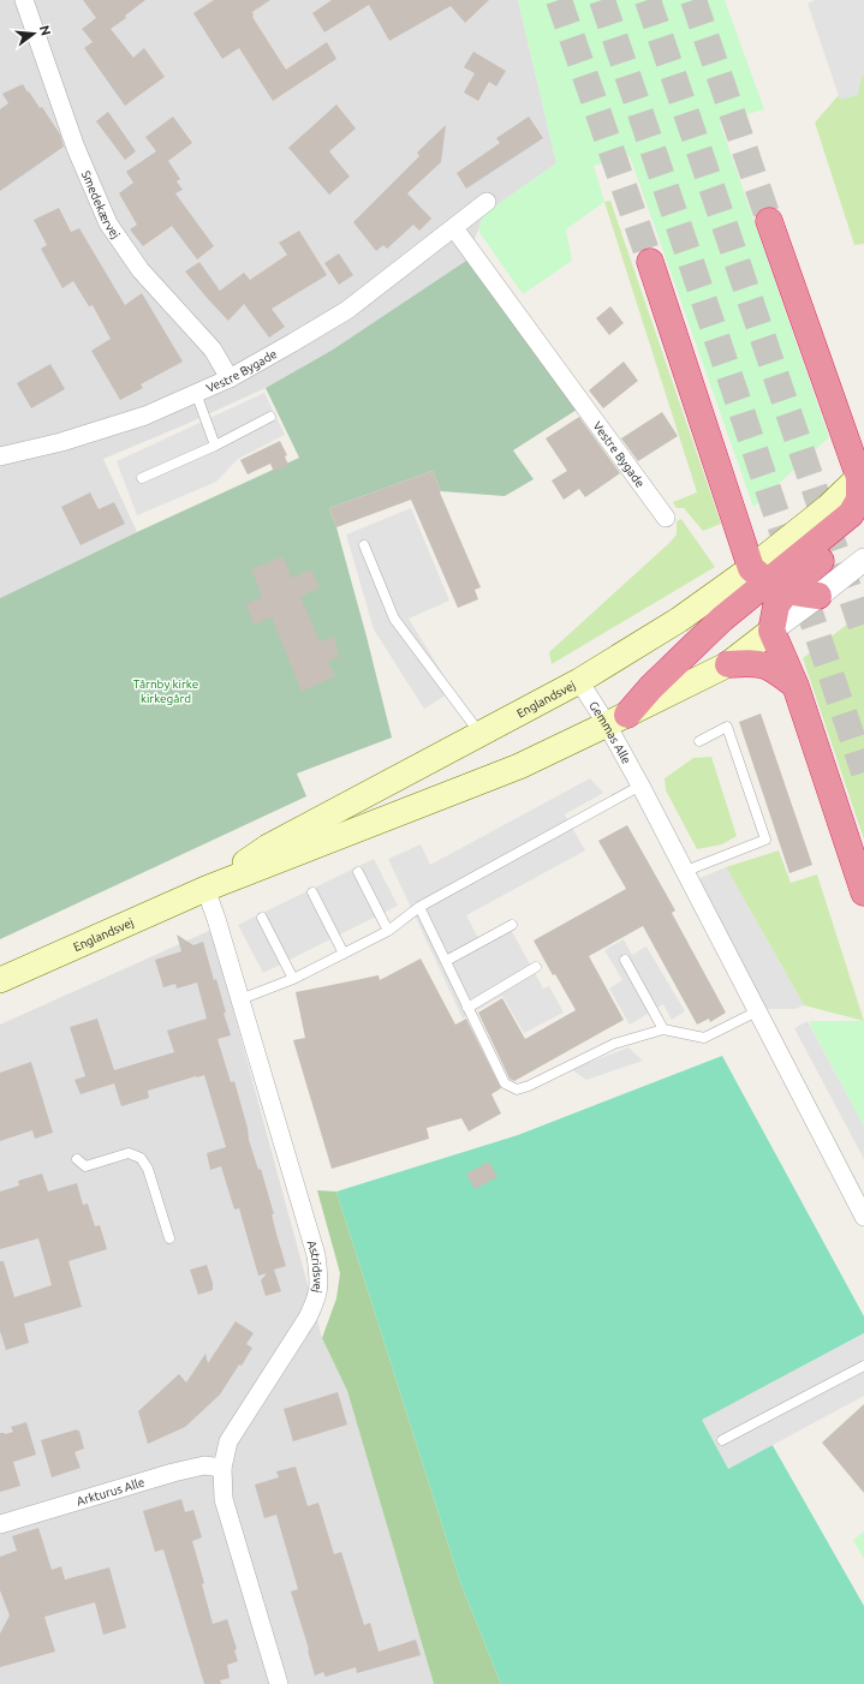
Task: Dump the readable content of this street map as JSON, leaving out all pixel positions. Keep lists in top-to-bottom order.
{
  "streets": {
    "main road": ["Englandsvej"],
    "street": [
      "Smedekærvej",
      "Vestre Bygade",
      "Gemmas Alle",
      "Astridsvej",
      "Arkturus Alle"
    ]
  },
  "crossings": [
    ["Smedekærvej", "Vestre Bygade"],
    ["Englandsvej", "Gemmas Alle"],
    ["Englandsvej", "Astridsvej"],
    ["Astridsvej", "Arkturus Alle"]
  ],
  "parks": ["Tårnby kirke kirkegård"],
  "north": "right"
}
